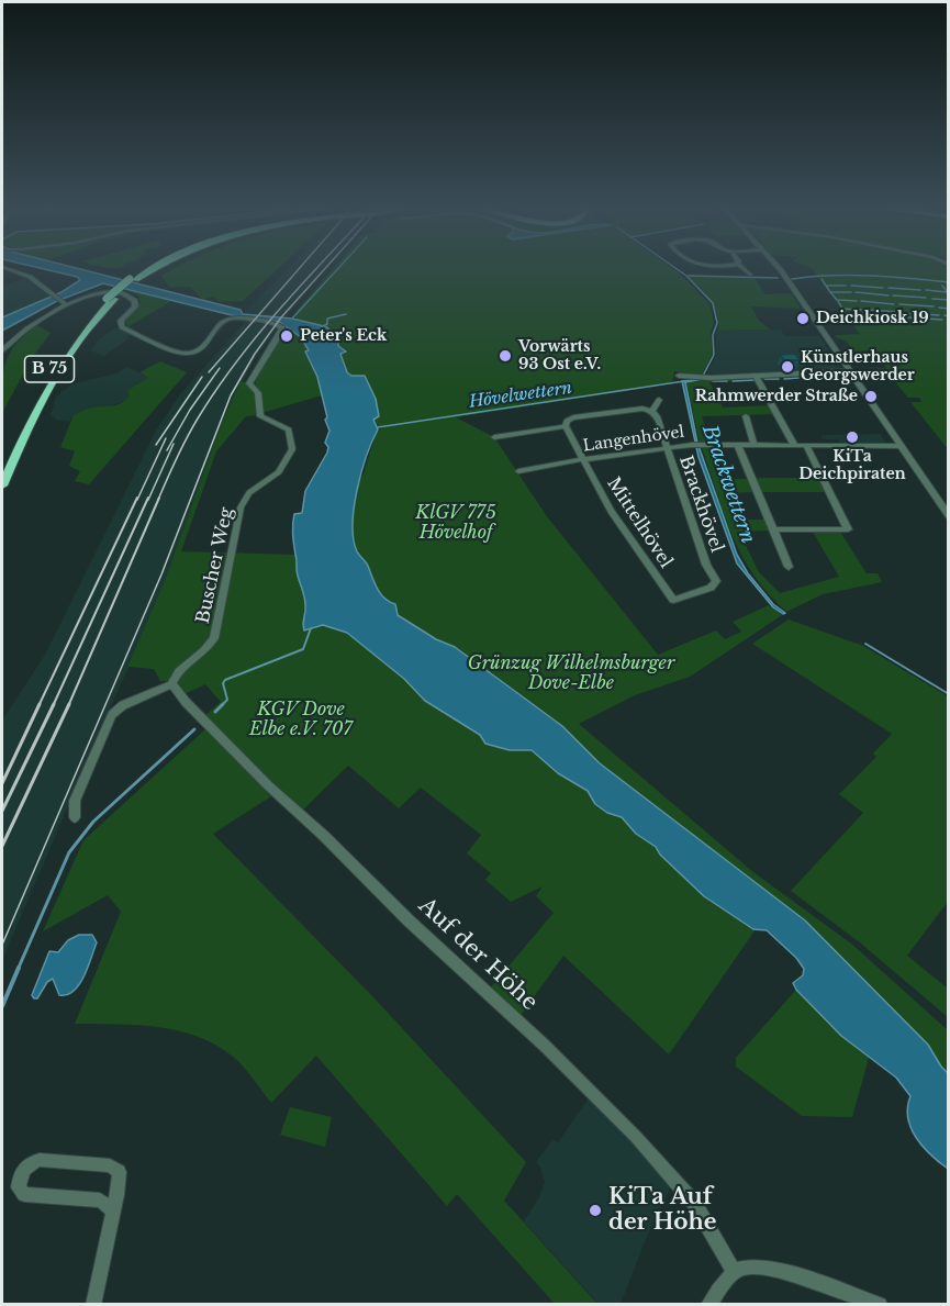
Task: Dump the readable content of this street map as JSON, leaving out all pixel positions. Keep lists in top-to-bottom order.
{
  "streets": {
    "highway": ["B 75"],
    "street": [
      "Langenhövel",
      "Brackhövel",
      "Mittelhövel",
      "Buscher Weg",
      "Auf der Höhe"
    ]
  },
  "crossings": [
    ["Langenhövel", "Brackhövel"],
    ["Langenhövel", "Mittelhövel"],
    ["Brackhövel", "Mittelhövel"],
    ["Buscher Weg", "Auf der Höhe"]
  ],
  "water": ["Hövelwettern", "Brackwettern"],
  "parks": ["KlGV 775 Hövelhof", "Grünzug Wilhelmsburger Dove-Elbe", "KGV Dove Elbe e.V. 707"],
  "places": [
    "Deichkiosk 19",
    "Peter's Eck",
    "Vorwärts 93 Ost e.V.",
    "Künstlerhaus Georgswerder",
    "Rahmwerder Straße",
    "KiTa Deichpiraten",
    "KiTa Auf der Höhe"
  ]
}
